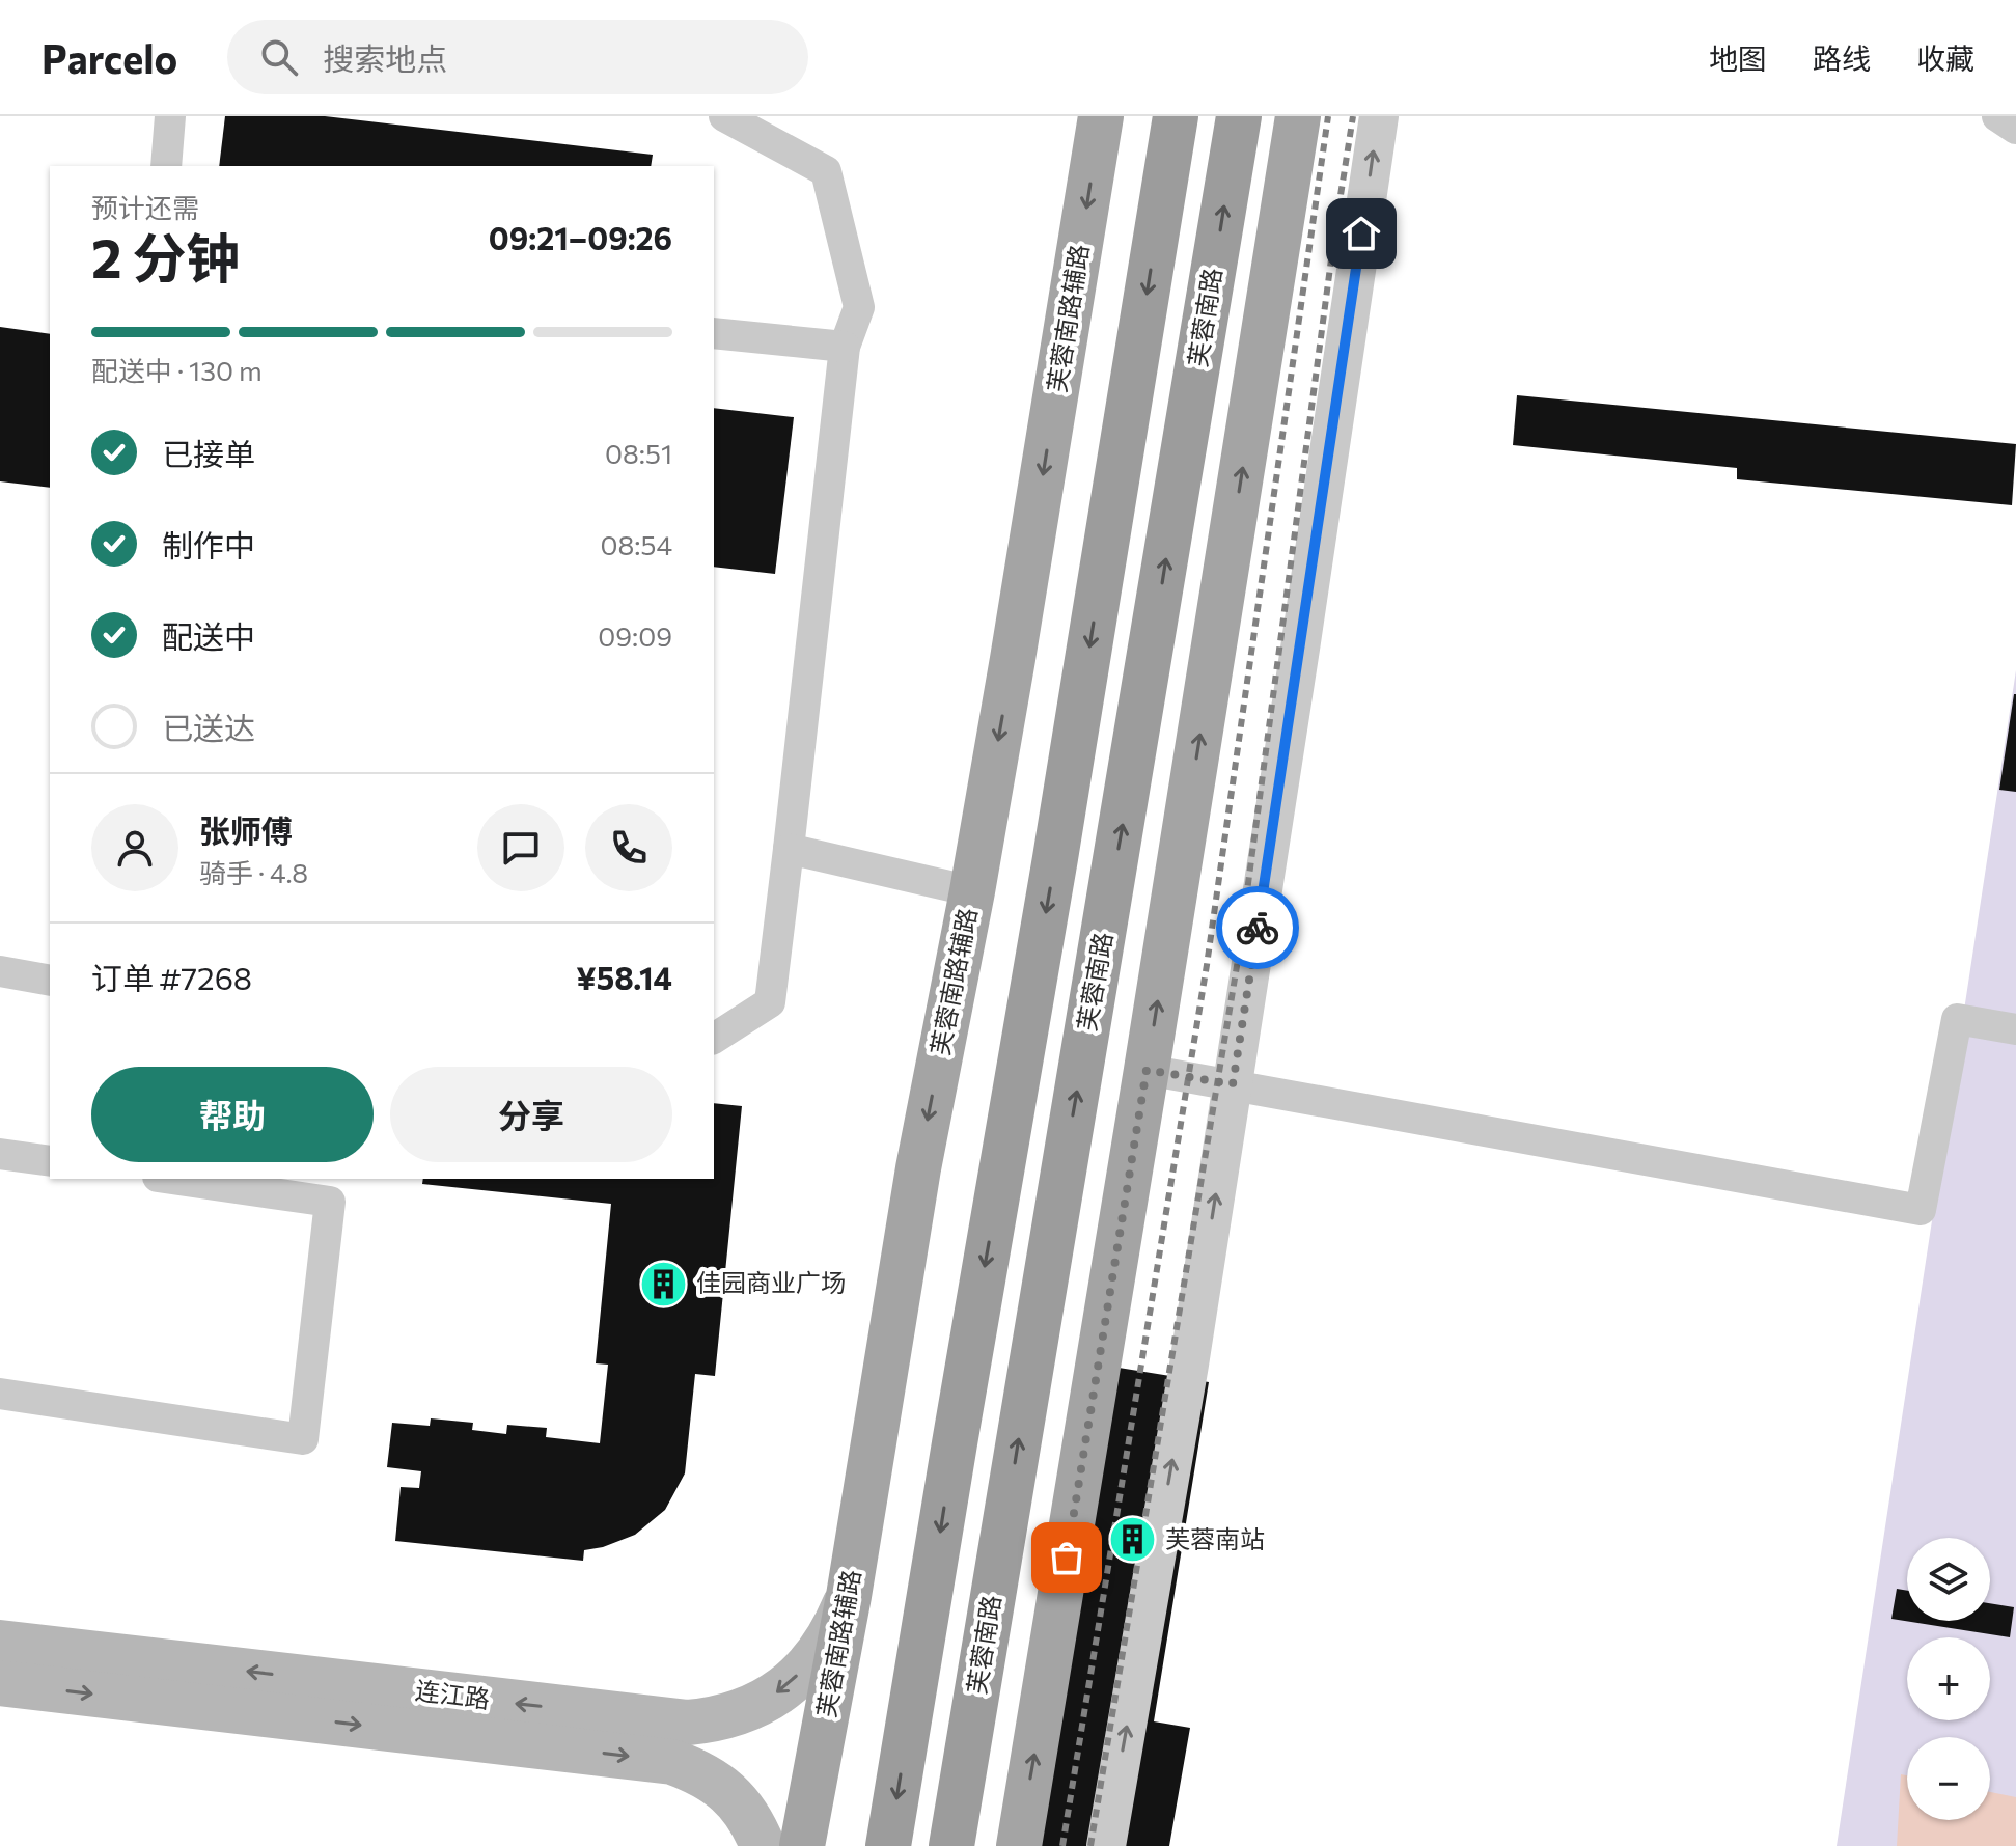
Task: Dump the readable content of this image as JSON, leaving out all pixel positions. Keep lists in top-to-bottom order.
{
  "streets": {
    "highway": ["芙蓉南路"],
    "main road": ["芙蓉南路辅路", "连江路"]
  },
  "crossings": [
    ["芙蓉南路辅路", "连江路"]
  ],
  "places": {
    "building": ["佳园商业广场", "芙蓉南站"]
  },
  "page": {
    "header": "Parcelo",
    "search": "搜索地点",
    "nav": ["地图", "路线", "收藏"],
    "heading": ["2 分钟", "预计还需", "09:21–09:26"],
    "panel": [
      "张师傅",
      "骑手 · 4.8",
      "订单 #7268",
      "¥58.14"
    ],
    "bar": "配送中 · 130 m",
    "list": [
      ["已接单", "08:51"],
      ["制作中", "08:54"],
      ["配送中", "09:09"],
      "已送达"
    ],
    "buttons": ["帮助", "分享"],
    "map_buttons": ["+", "−"]
  }
}
